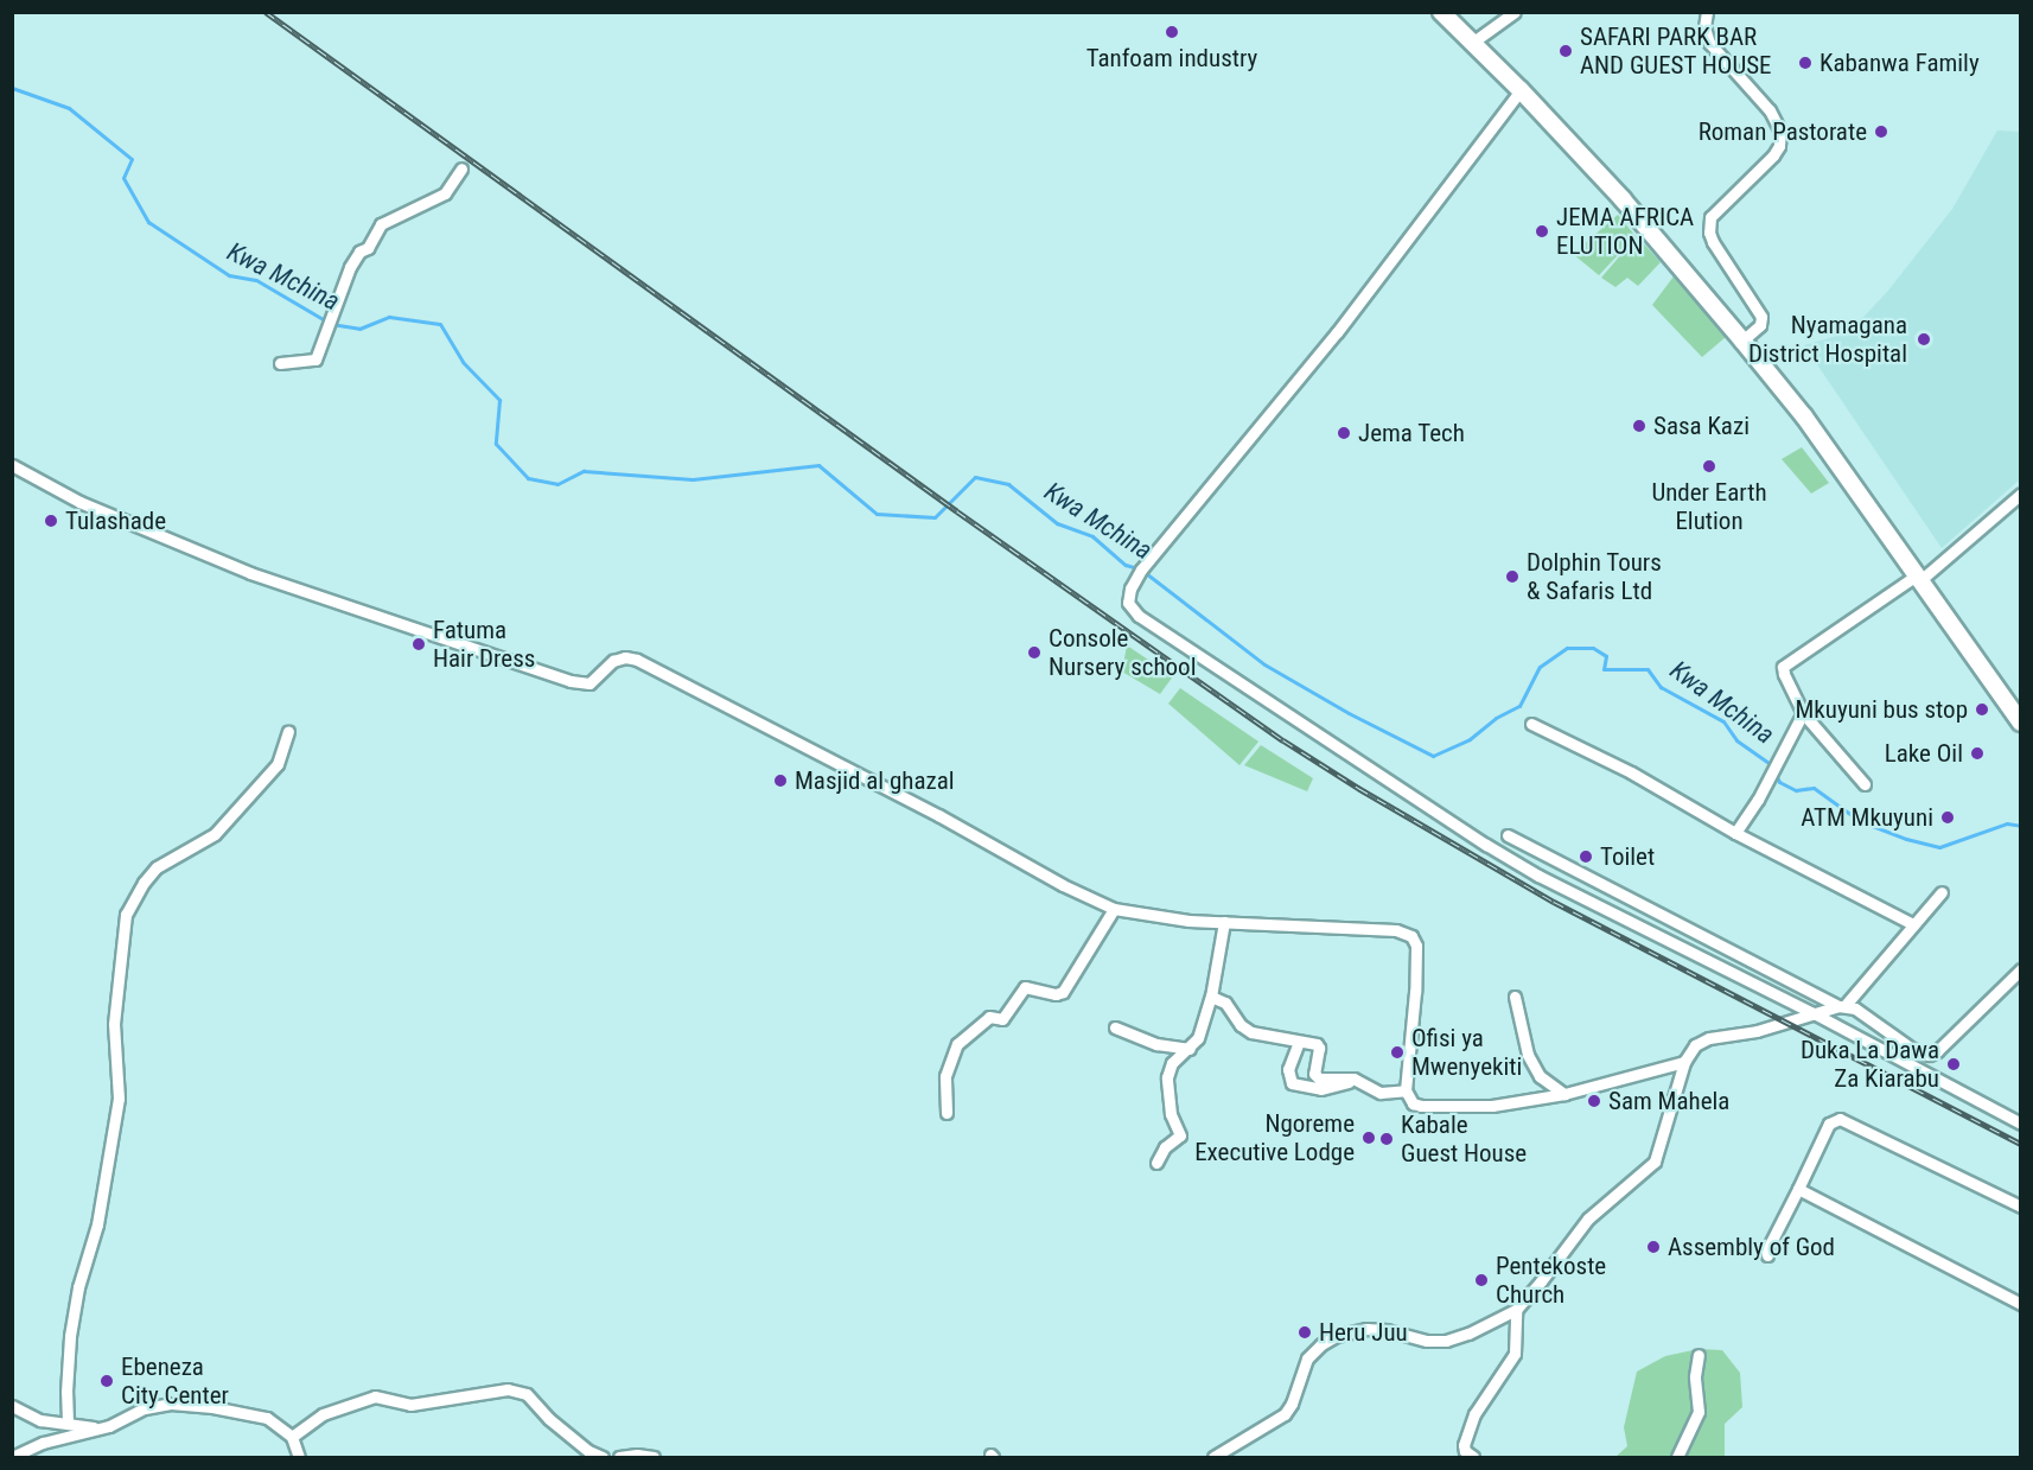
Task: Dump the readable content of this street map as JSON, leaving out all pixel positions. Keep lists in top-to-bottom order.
{
  "water": ["Kwa Mchina"],
  "places": [
    "Tanfoam industry",
    "SAFARI PARK BAR AND GUEST HOUSE",
    "Kabanwa Family",
    "Roman Pastorate",
    "JEMA AFRICA ELUTION",
    "Nyamagana District Hospital",
    "Sasa Kazi",
    "Jema Tech",
    "Under Earth Elution",
    "Tulashade",
    "Dolphin Tours & Safaris Ltd",
    "Fatuma Hair Dress",
    "Console Nursery school",
    "Mkuyuni bus stop",
    "Lake Oil",
    "Masjid al ghazal",
    "ATM Mkuyuni",
    "Toilet",
    "Ofisi ya Mwenyekiti",
    "Duka La Dawa Za Kiarabu",
    "Sam Mahela",
    "Ngoreme Executive Lodge",
    "Kabale Guest House",
    "Assembly of God",
    "Pentekoste Church",
    "Heru Juu",
    "Ebeneza City Center"
  ]
}
